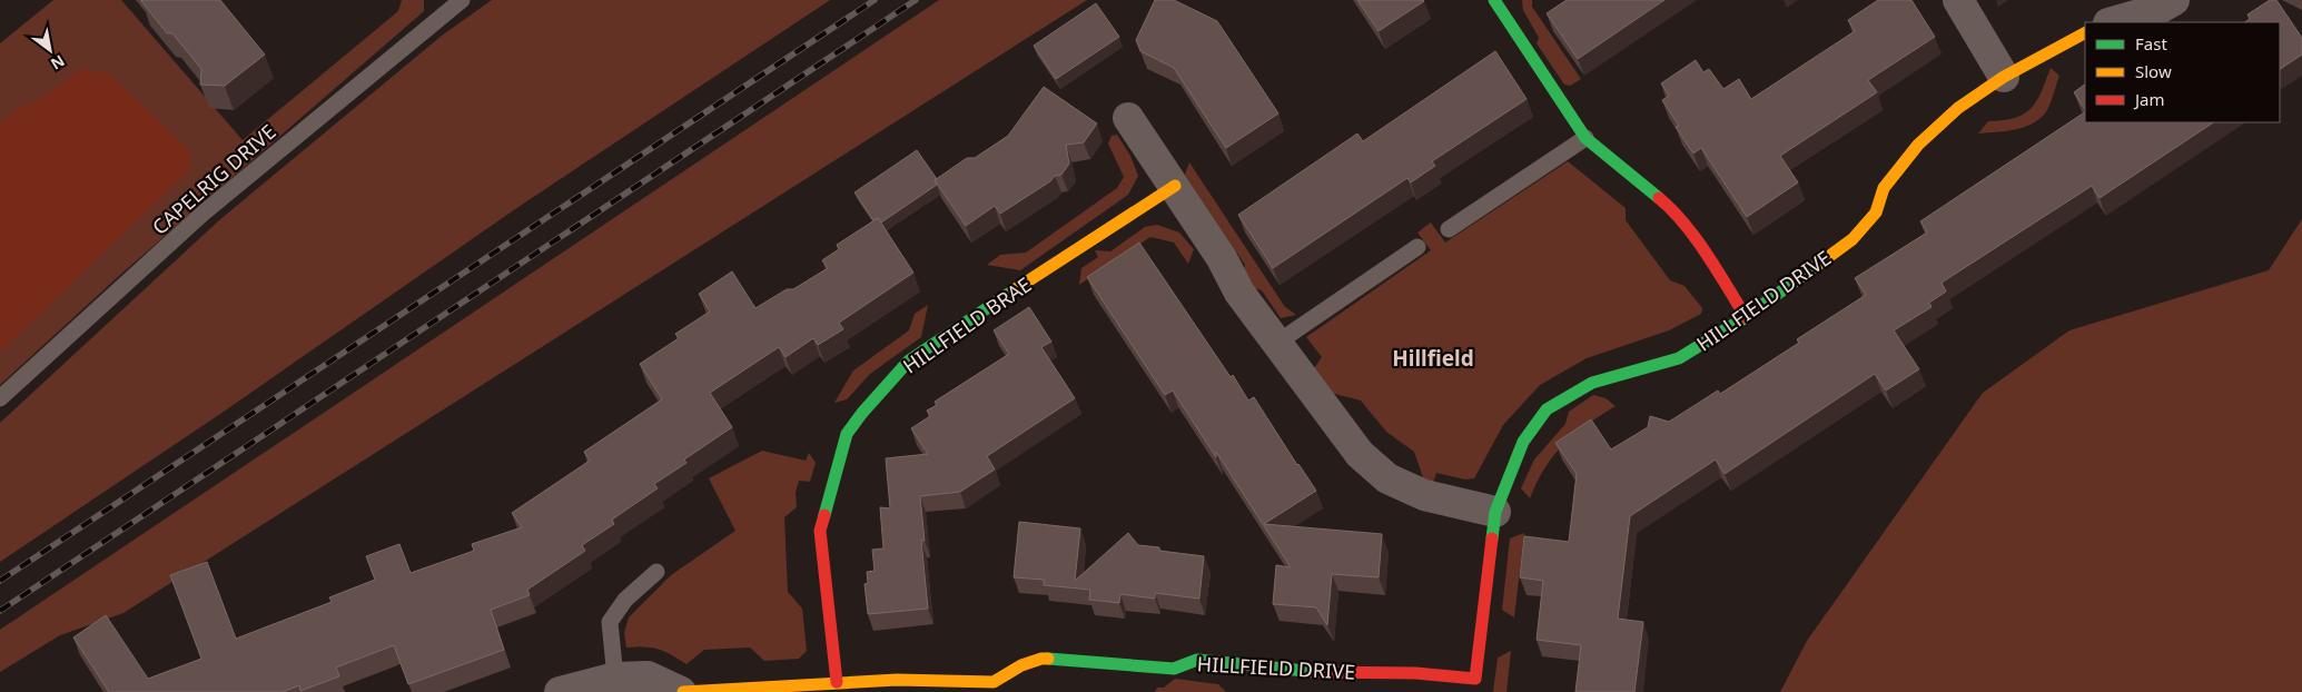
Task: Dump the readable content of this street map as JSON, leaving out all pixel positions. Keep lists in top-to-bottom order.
{
  "streets": {
    "street": ["HILLFIELD DRIVE", "HILLFIELD BRAE"],
    "lane": ["CAPELRIG DRIVE"]
  },
  "crossings": [
    ["HILLFIELD DRIVE", "HILLFIELD BRAE"]
  ],
  "districts": ["Hillfield"],
  "legend": ["Fast", "Slow", "Jam"],
  "north": "bottom right"
}
